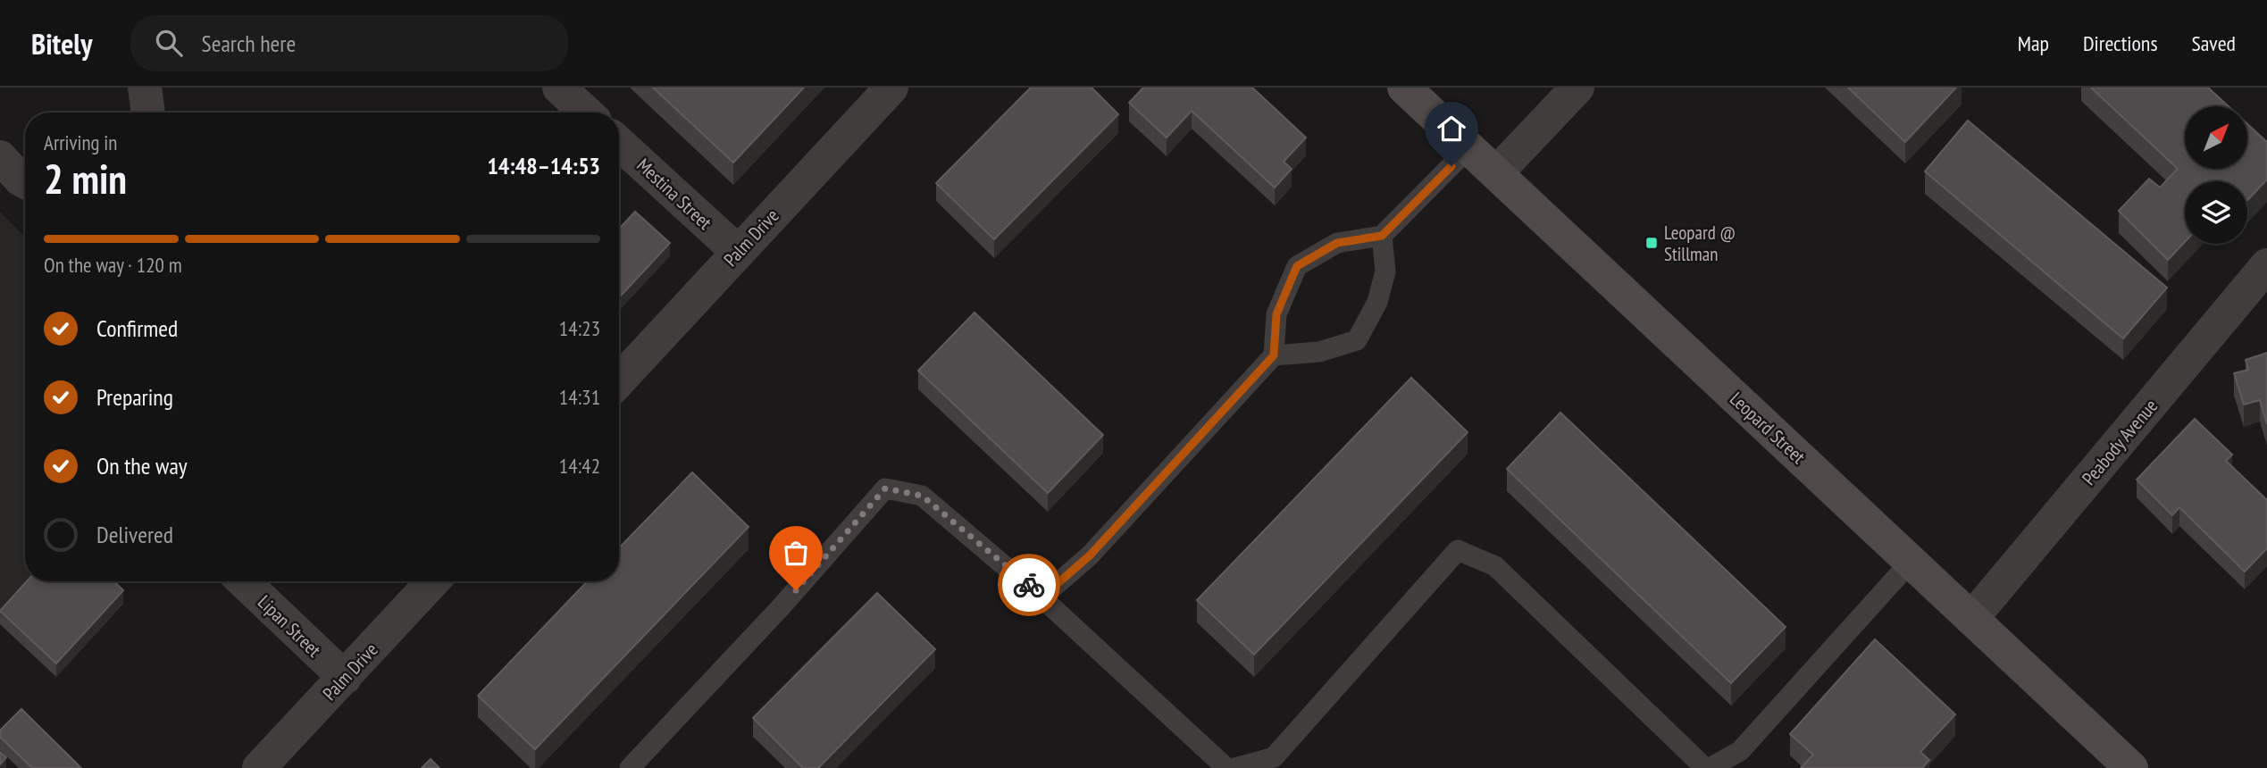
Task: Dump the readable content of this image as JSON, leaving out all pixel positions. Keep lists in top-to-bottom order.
{
  "streets": {
    "main road": ["Leopard Street"],
    "street": [
      "Mestina Street",
      "Palm Drive",
      "Peabody Avenue",
      "Lipan Street"
    ]
  },
  "crossings": [
    ["Mestina Street", "Palm Drive"],
    ["Palm Drive", "Lipan Street"],
    ["Leopard Street", "Peabody Avenue"]
  ],
  "places": {
    "transit": ["Leopard @ Stillman"]
  },
  "north": "top right",
  "page": {
    "header": "Bitely",
    "search": "Search here",
    "nav": ["Map", "Directions", "Saved"],
    "heading": ["2 min", "Arriving in", "14:48–14:53"],
    "bar": "On the way · 120 m",
    "list": [
      ["Confirmed", "14:23"],
      ["Preparing", "14:31"],
      ["On the way", "14:42"],
      "Delivered"
    ]
  }
}
